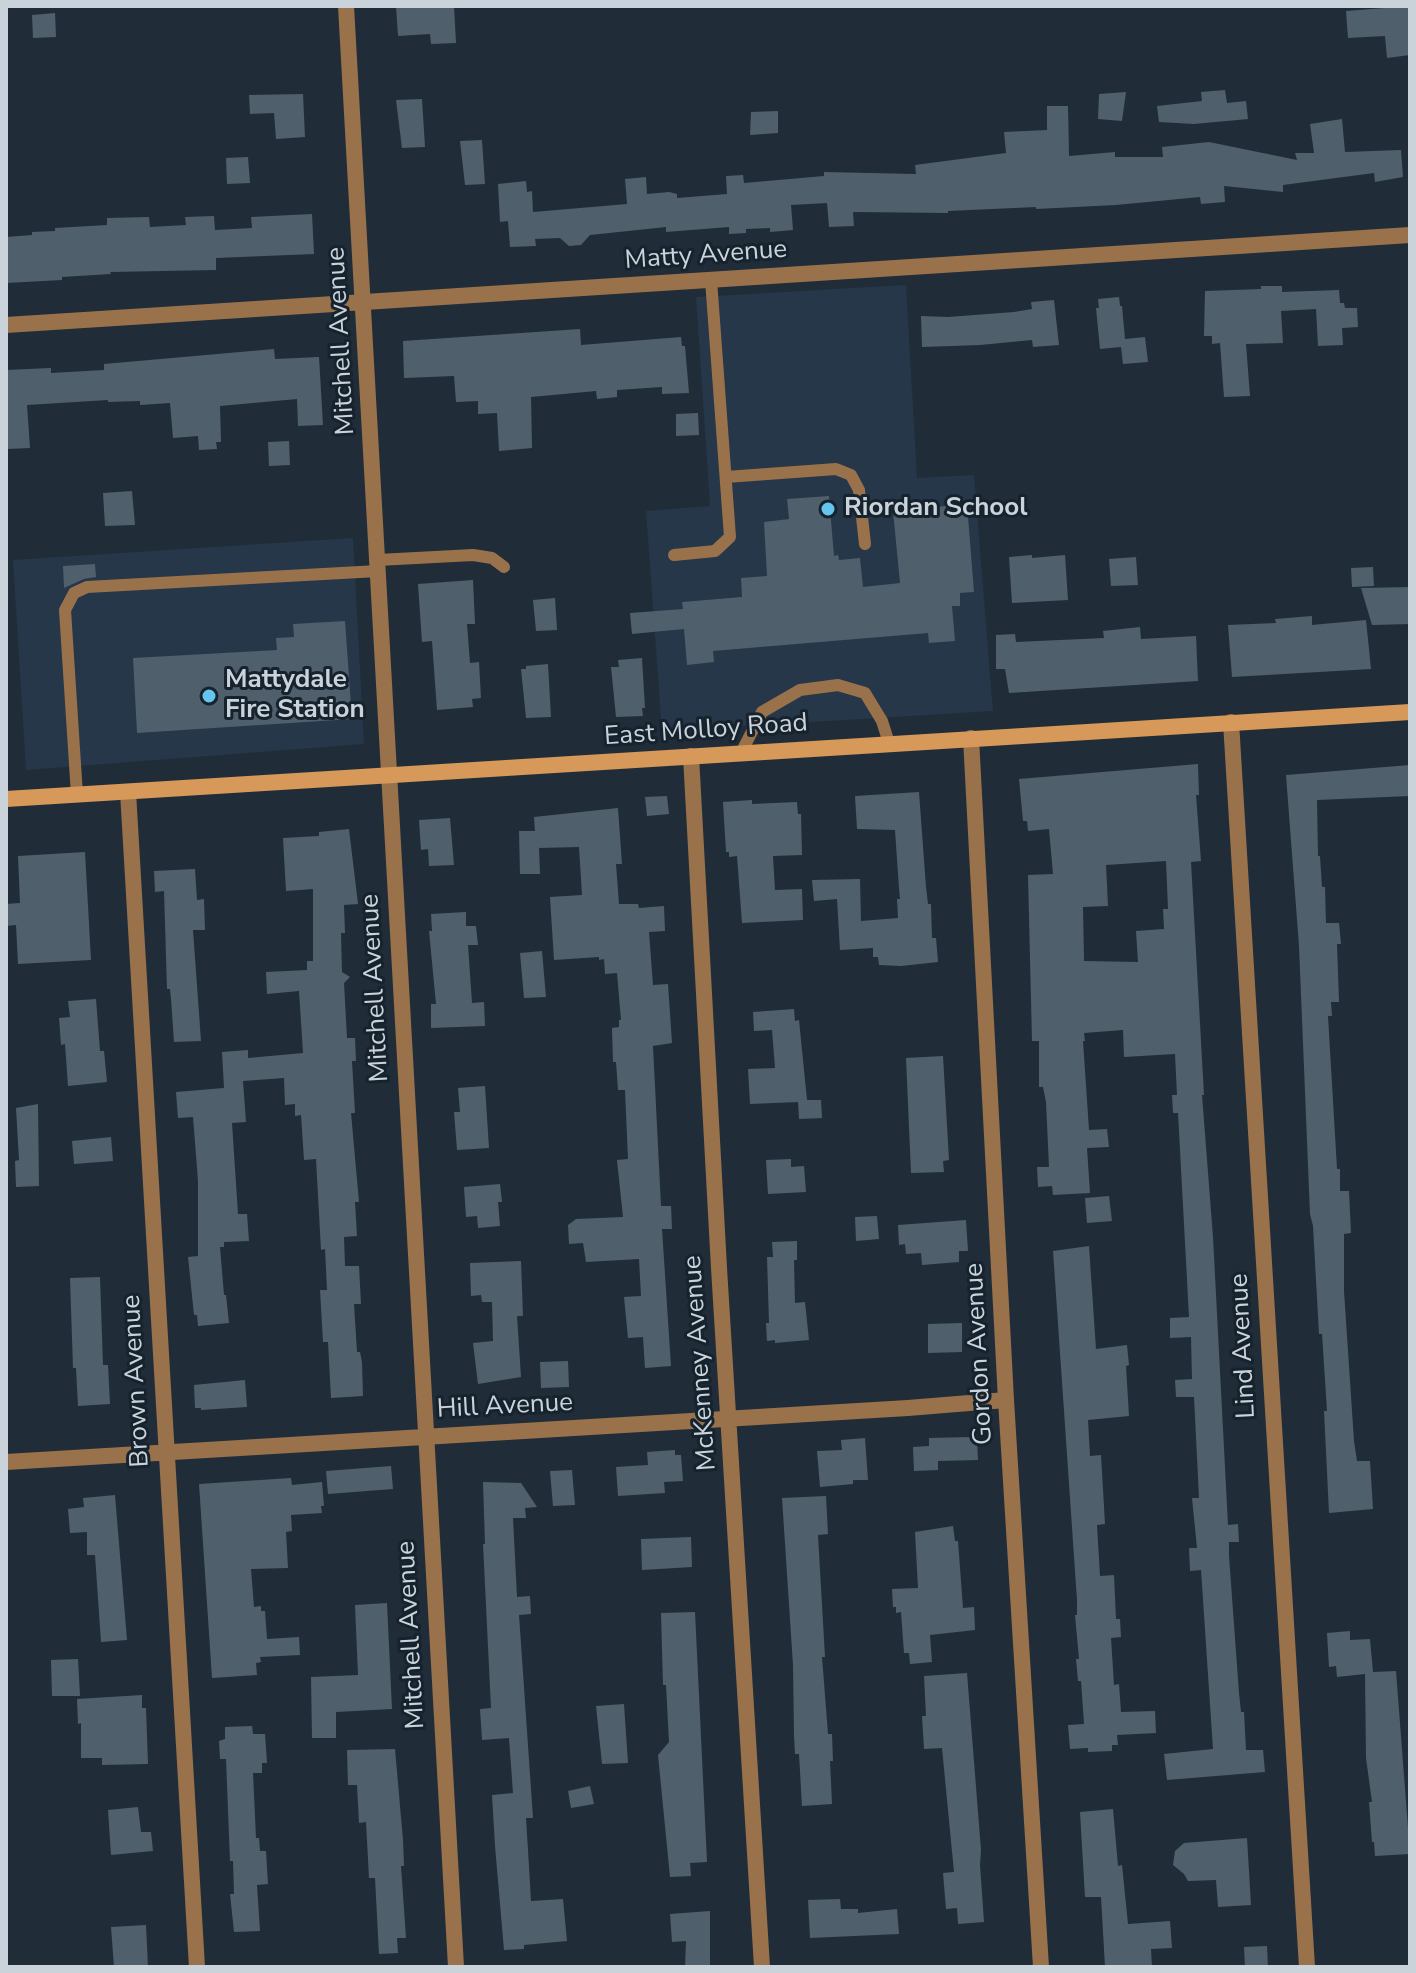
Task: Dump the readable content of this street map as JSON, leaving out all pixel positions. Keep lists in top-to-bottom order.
{
  "streets": {
    "street": [
      "Matty Avenue",
      "Mitchell Avenue",
      "East Molloy Road",
      "Lind Avenue",
      "Gordon Avenue",
      "McKenney Avenue",
      "Brown Avenue",
      "Hill Avenue"
    ]
  },
  "crossings": [
    ["Matty Avenue", "Mitchell Avenue"],
    ["Mitchell Avenue", "East Molloy Road"],
    ["Mitchell Avenue", "Hill Avenue"],
    ["East Molloy Road", "Lind Avenue"],
    ["East Molloy Road", "Gordon Avenue"],
    ["East Molloy Road", "McKenney Avenue"],
    ["East Molloy Road", "Brown Avenue"],
    ["Gordon Avenue", "Hill Avenue"],
    ["McKenney Avenue", "Hill Avenue"],
    ["Brown Avenue", "Hill Avenue"]
  ],
  "places": ["Riordan School", "Mattydale Fire Station"]
}
